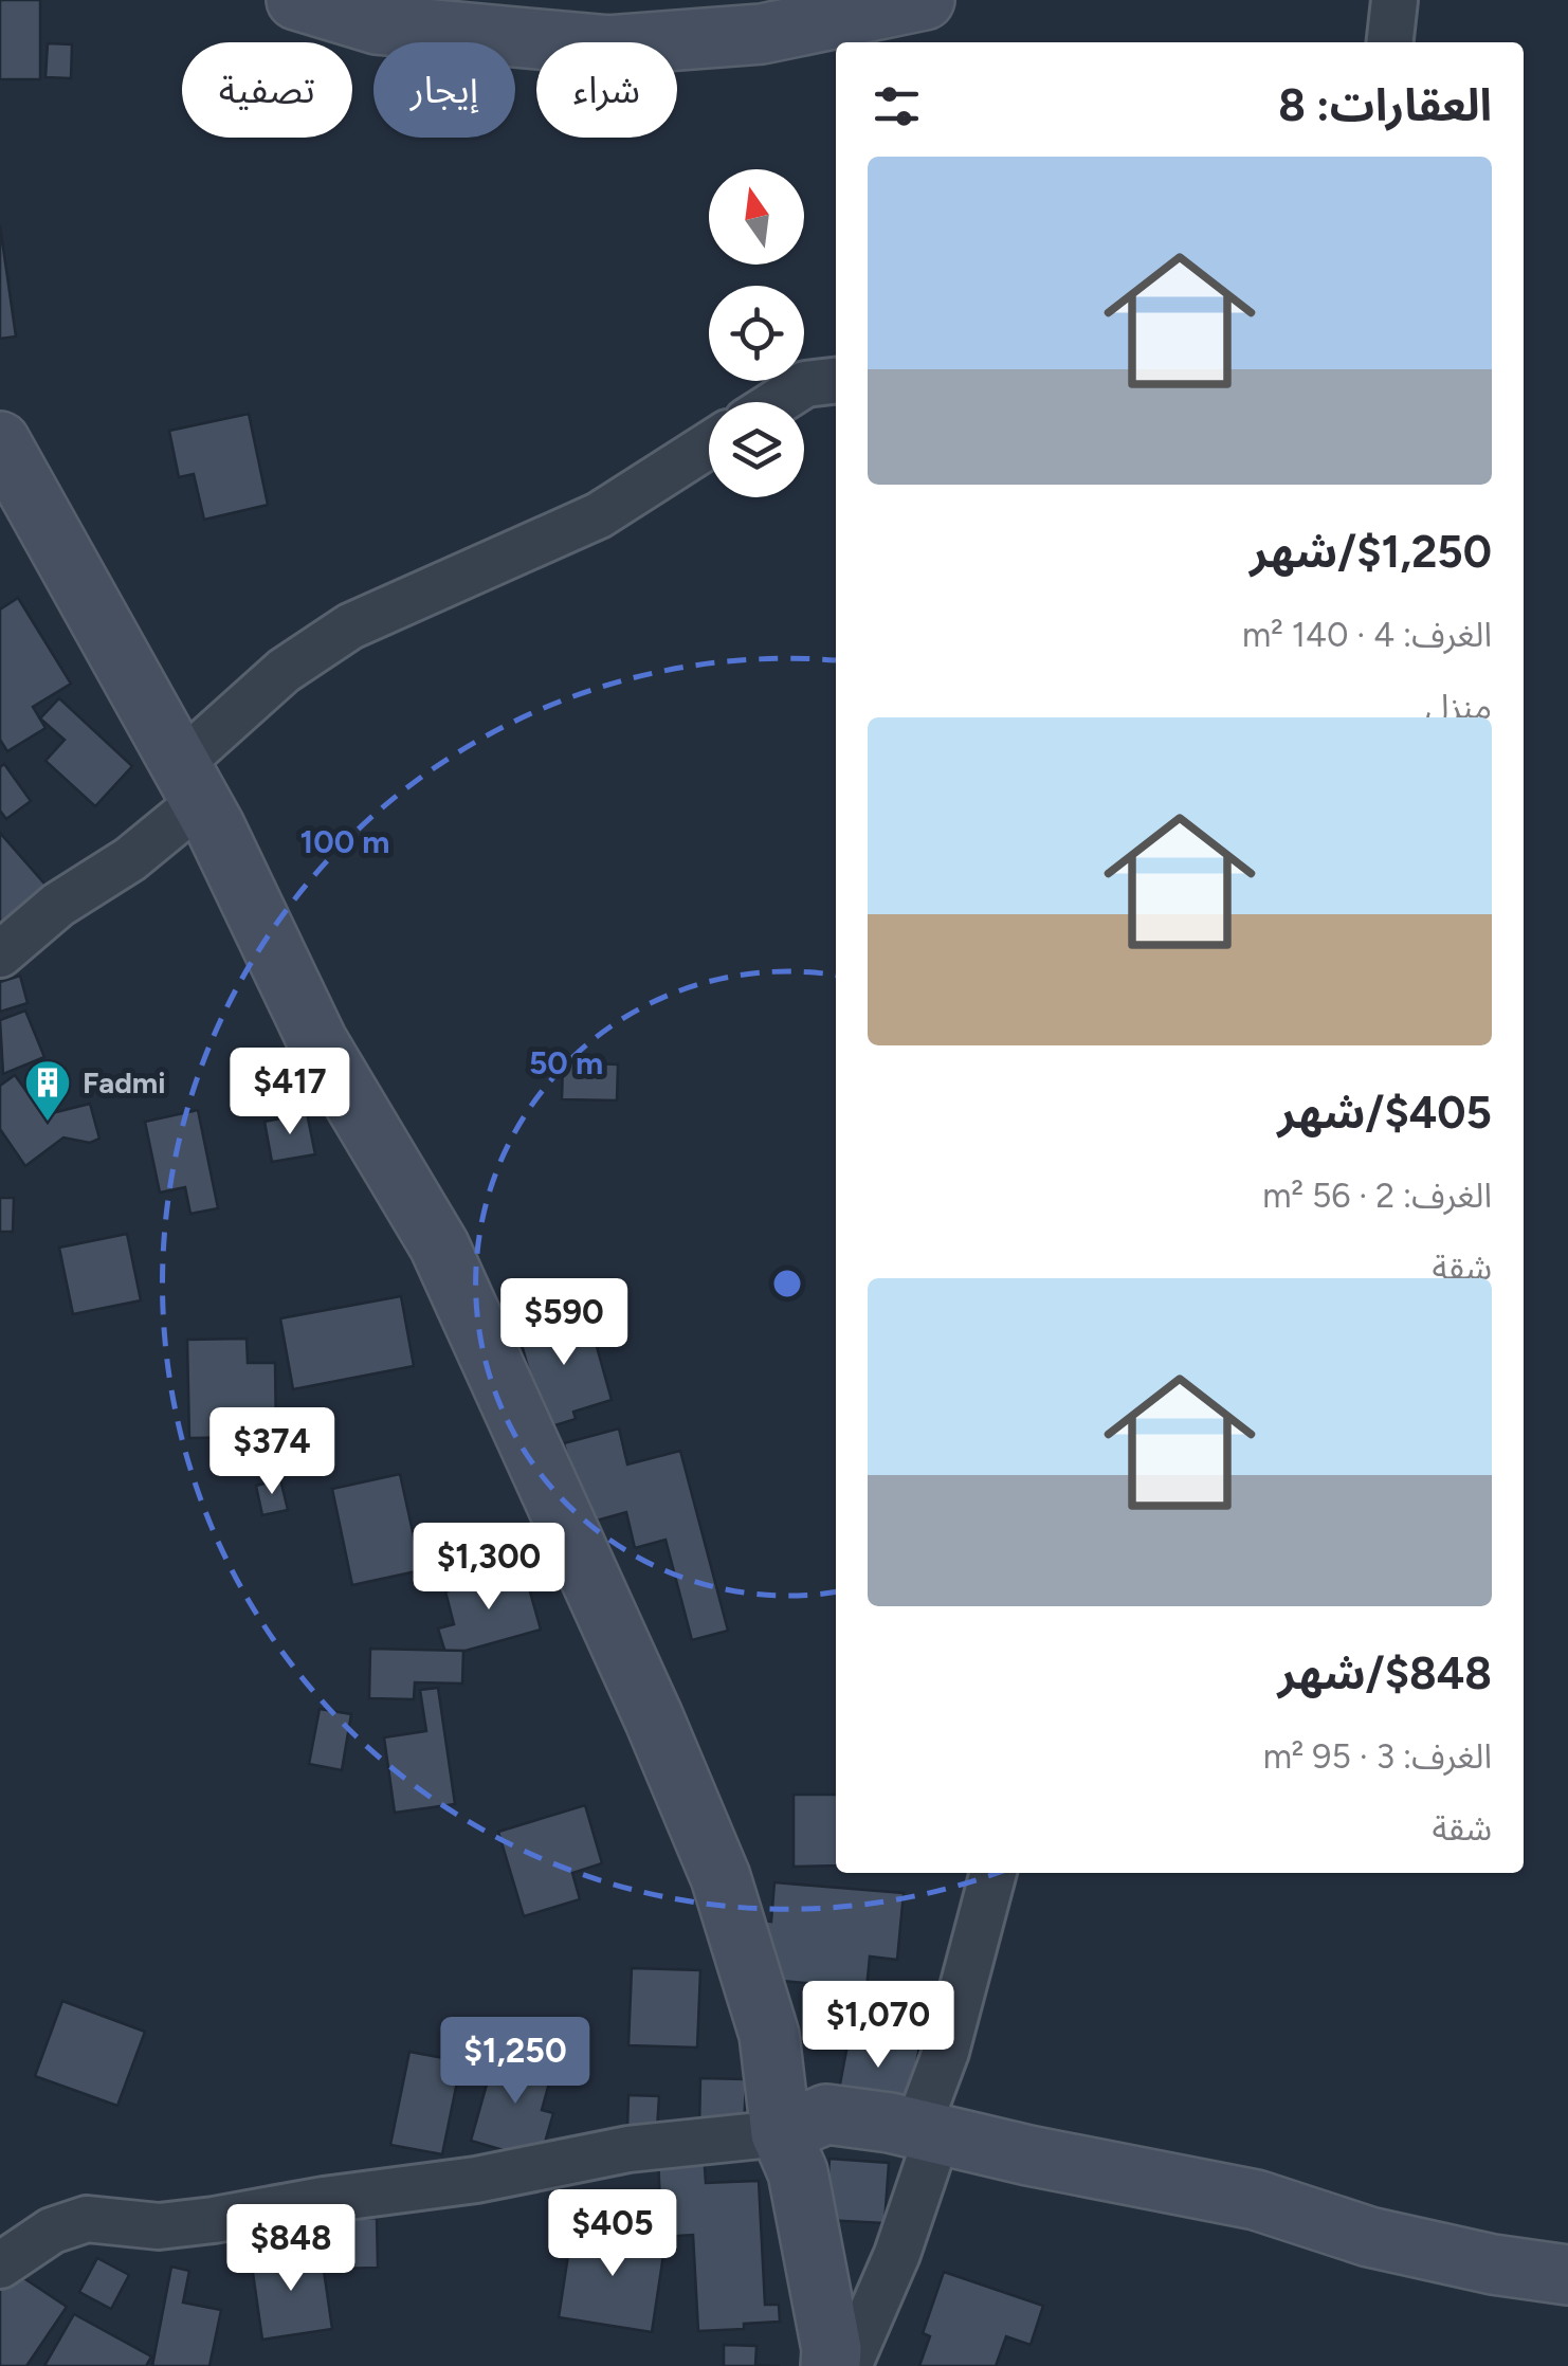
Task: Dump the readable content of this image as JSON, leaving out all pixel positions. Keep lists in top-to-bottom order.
{
  "places": {
    "building": ["Fadmi"]
  },
  "north": "top",
  "page": {
    "chip": ["شراء", "إيجار", "تصفية"],
    "heading": "العقارات: 8",
    "list": [
      {
        "name": "$1,250/شهر",
        "note": "الغرف: 4 · 140 m² · منزل"
      },
      {
        "name": "$405/شهر",
        "note": "الغرف: 2 · 56 m² · شقة"
      },
      {
        "name": "$848/شهر",
        "note": "الغرف: 3 · 95 m² · شقة"
      }
    ],
    "price": [
      "$417",
      "$590",
      "$374",
      "$1,300",
      "$1,070",
      "$1,250",
      "$405",
      "$848"
    ]
  },
  "rings": ["100 m", "50 m"]
}
